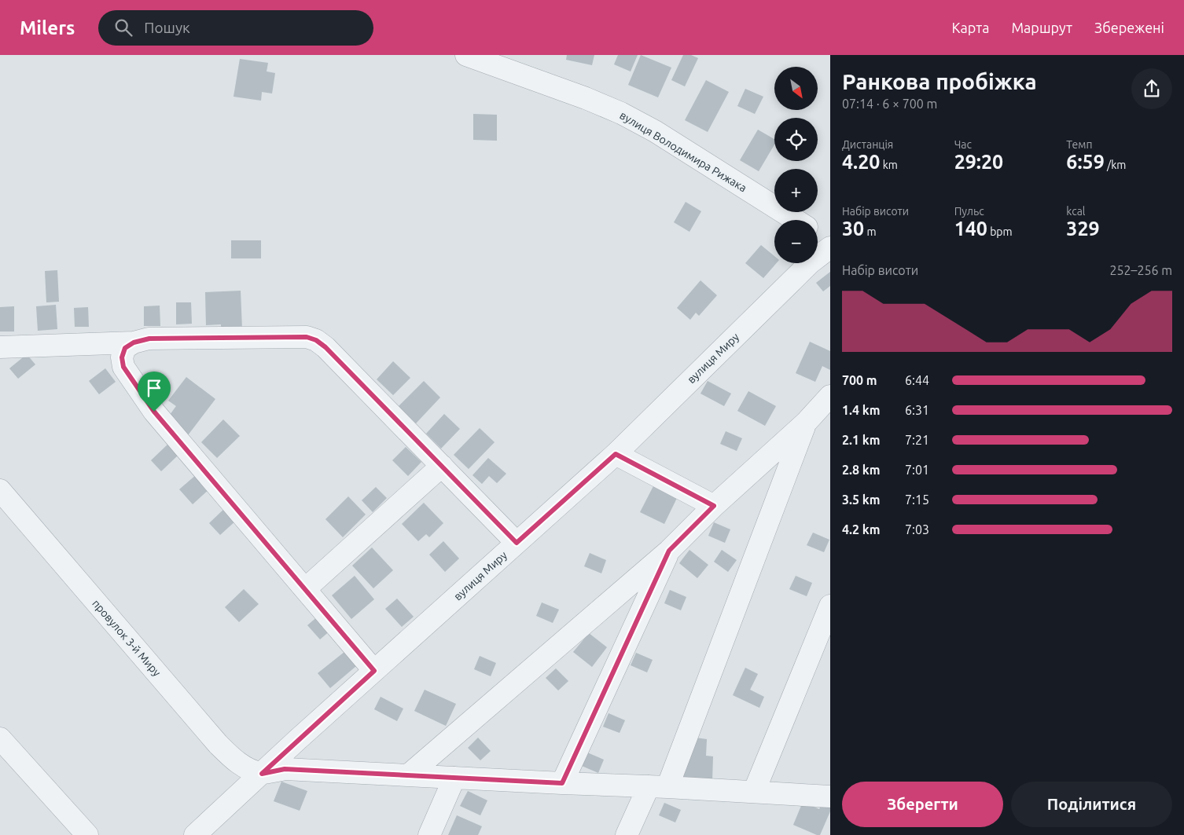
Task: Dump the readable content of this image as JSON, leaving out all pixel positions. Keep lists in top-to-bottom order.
{
  "streets": {
    "street": ["вулиця Володимира Рижака", "вулиця Миру", "провулок 3-й Миру"]
  },
  "crossings": [
    ["вулиця Миру", "провулок 3-й Миру"]
  ],
  "north": "bottom right",
  "page": {
    "header": "Milers",
    "search": "Пошук",
    "nav": ["Карта", "Маршрут", "Збережені"],
    "heading": ["Ранкова пробіжка", "07:14 · 6 × 700 m"],
    "map_buttons": ["+", "−"],
    "stats": [
      ["Дистанція", "4.20 km"],
      ["Час", "29:20"],
      ["Темп", "6:59 /km"],
      ["Набір висоти", "30 m"],
      ["Пульс", "140 bpm"],
      ["kcal", "329"]
    ],
    "chart": ["Набір висоти", "252–256 m"],
    "list": [
      {
        "name": "700 m",
        "note": "6:44"
      },
      {
        "name": "1.4 km",
        "note": "6:31"
      },
      {
        "name": "2.1 km",
        "note": "7:21"
      },
      {
        "name": "2.8 km",
        "note": "7:01"
      },
      {
        "name": "3.5 km",
        "note": "7:15"
      },
      {
        "name": "4.2 km",
        "note": "7:03"
      }
    ],
    "buttons": ["Зберегти", "Поділитися"]
  }
}
